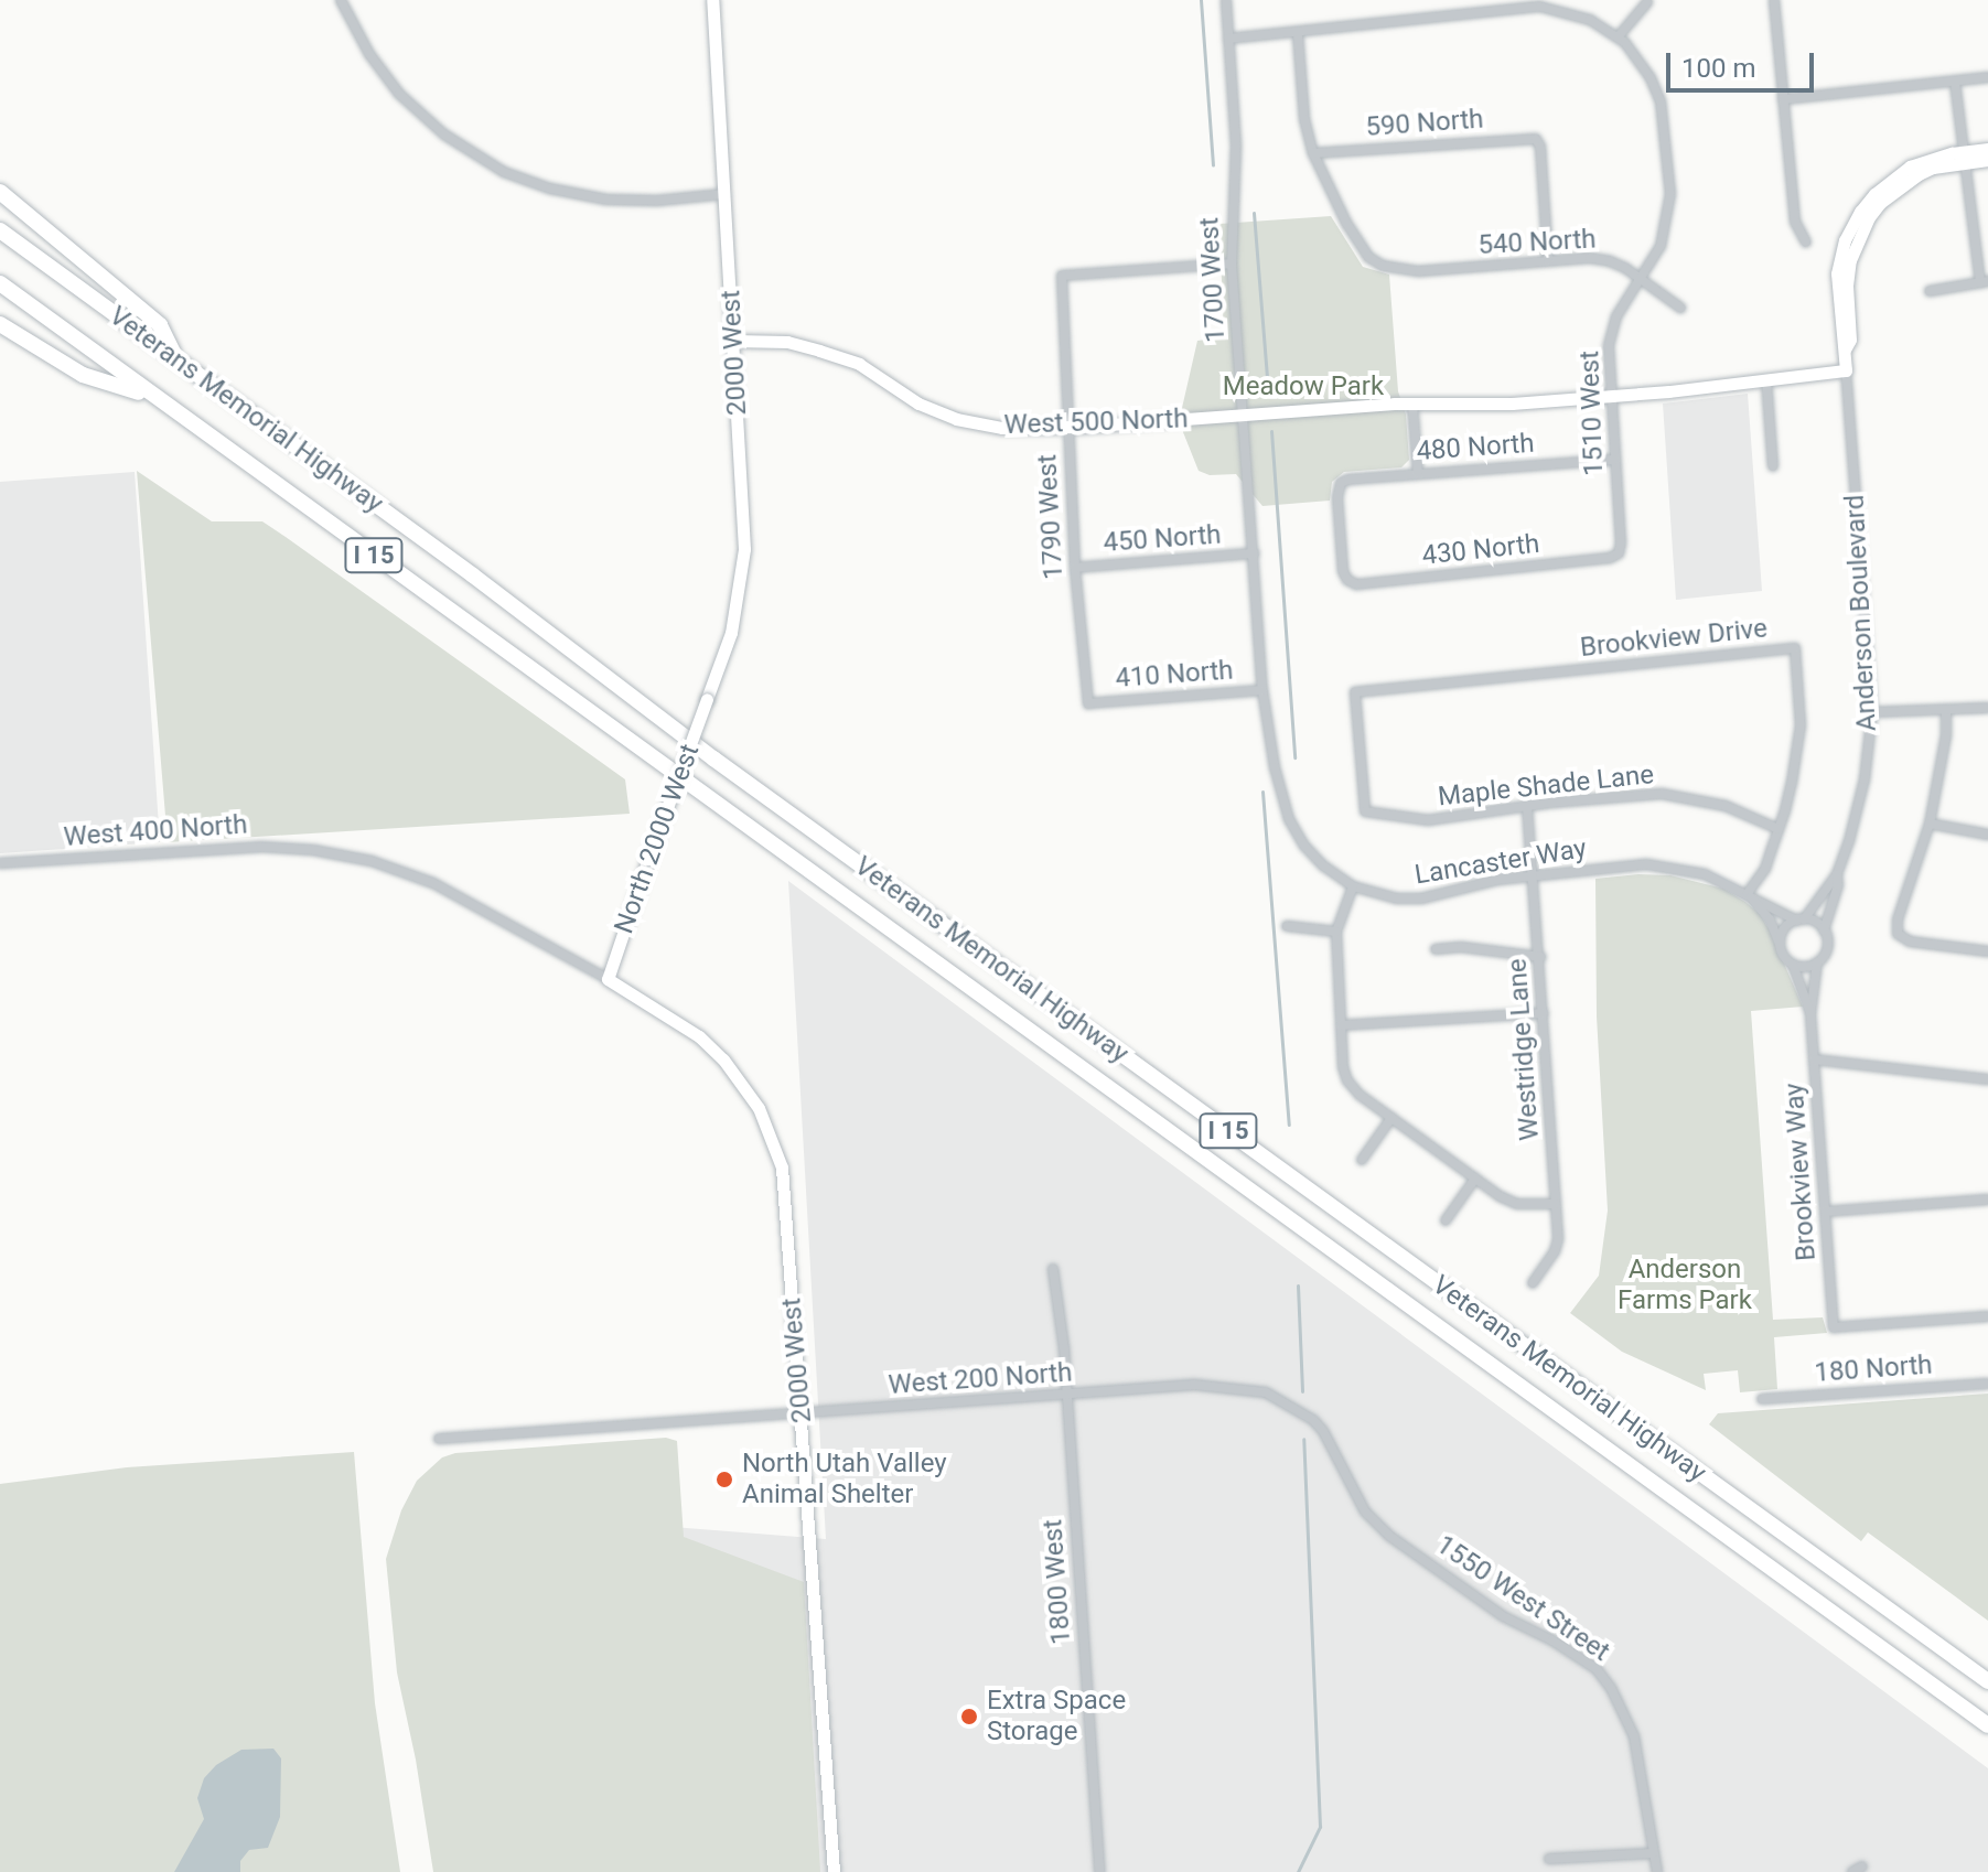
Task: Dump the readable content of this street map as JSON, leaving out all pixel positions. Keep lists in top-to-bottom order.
{
  "streets": {
    "highway": ["Veterans Memorial Highway", "I 15"],
    "street": [
      "590 North",
      "540 North",
      "1700 West",
      "2000 West",
      "1510 West",
      "West 500 North",
      "480 North",
      "1790 West",
      "450 North",
      "430 North",
      "Anderson Boulevard",
      "Brookview Drive",
      "410 North",
      "Maple Shade Lane",
      "West 400 North",
      "North 2000 West",
      "Lancaster Way",
      "Westridge Lane",
      "Brookview Way",
      "180 North",
      "West 200 North",
      "1800 West",
      "1550 West Street"
    ]
  },
  "crossings": [
    ["590 North", "540 North"],
    ["540 North", "1510 West"],
    ["1700 West", "West 500 North"],
    ["1700 West", "1790 West"],
    ["1700 West", "450 North"],
    ["1700 West", "410 North"],
    ["1700 West", "Lancaster Way"],
    ["2000 West", "West 500 North"],
    ["2000 West", "West 400 North"],
    ["2000 West", "North 2000 West"],
    ["2000 West", "West 200 North"],
    ["1510 West", "West 500 North"],
    ["1510 West", "480 North"],
    ["1510 West", "430 North"],
    ["West 500 North", "1790 West"],
    ["West 500 North", "Anderson Boulevard"],
    ["480 North", "430 North"],
    ["1790 West", "450 North"],
    ["1790 West", "410 North"],
    ["Anderson Boulevard", "Lancaster Way"],
    ["Anderson Boulevard", "Brookview Way"],
    ["Brookview Drive", "Maple Shade Lane"],
    ["Brookview Drive", "Lancaster Way"],
    ["Maple Shade Lane", "Westridge Lane"],
    ["West 400 North", "North 2000 West"],
    ["Lancaster Way", "Westridge Lane"],
    ["Lancaster Way", "Brookview Way"],
    ["West 200 North", "1800 West"],
    ["West 200 North", "1550 West Street"]
  ],
  "parks": ["Meadow Park", "Anderson Farms Park"],
  "places": ["North Utah Valley Animal Shelter", "Extra Space Storage"],
  "scale_bar": "100 m"
}
